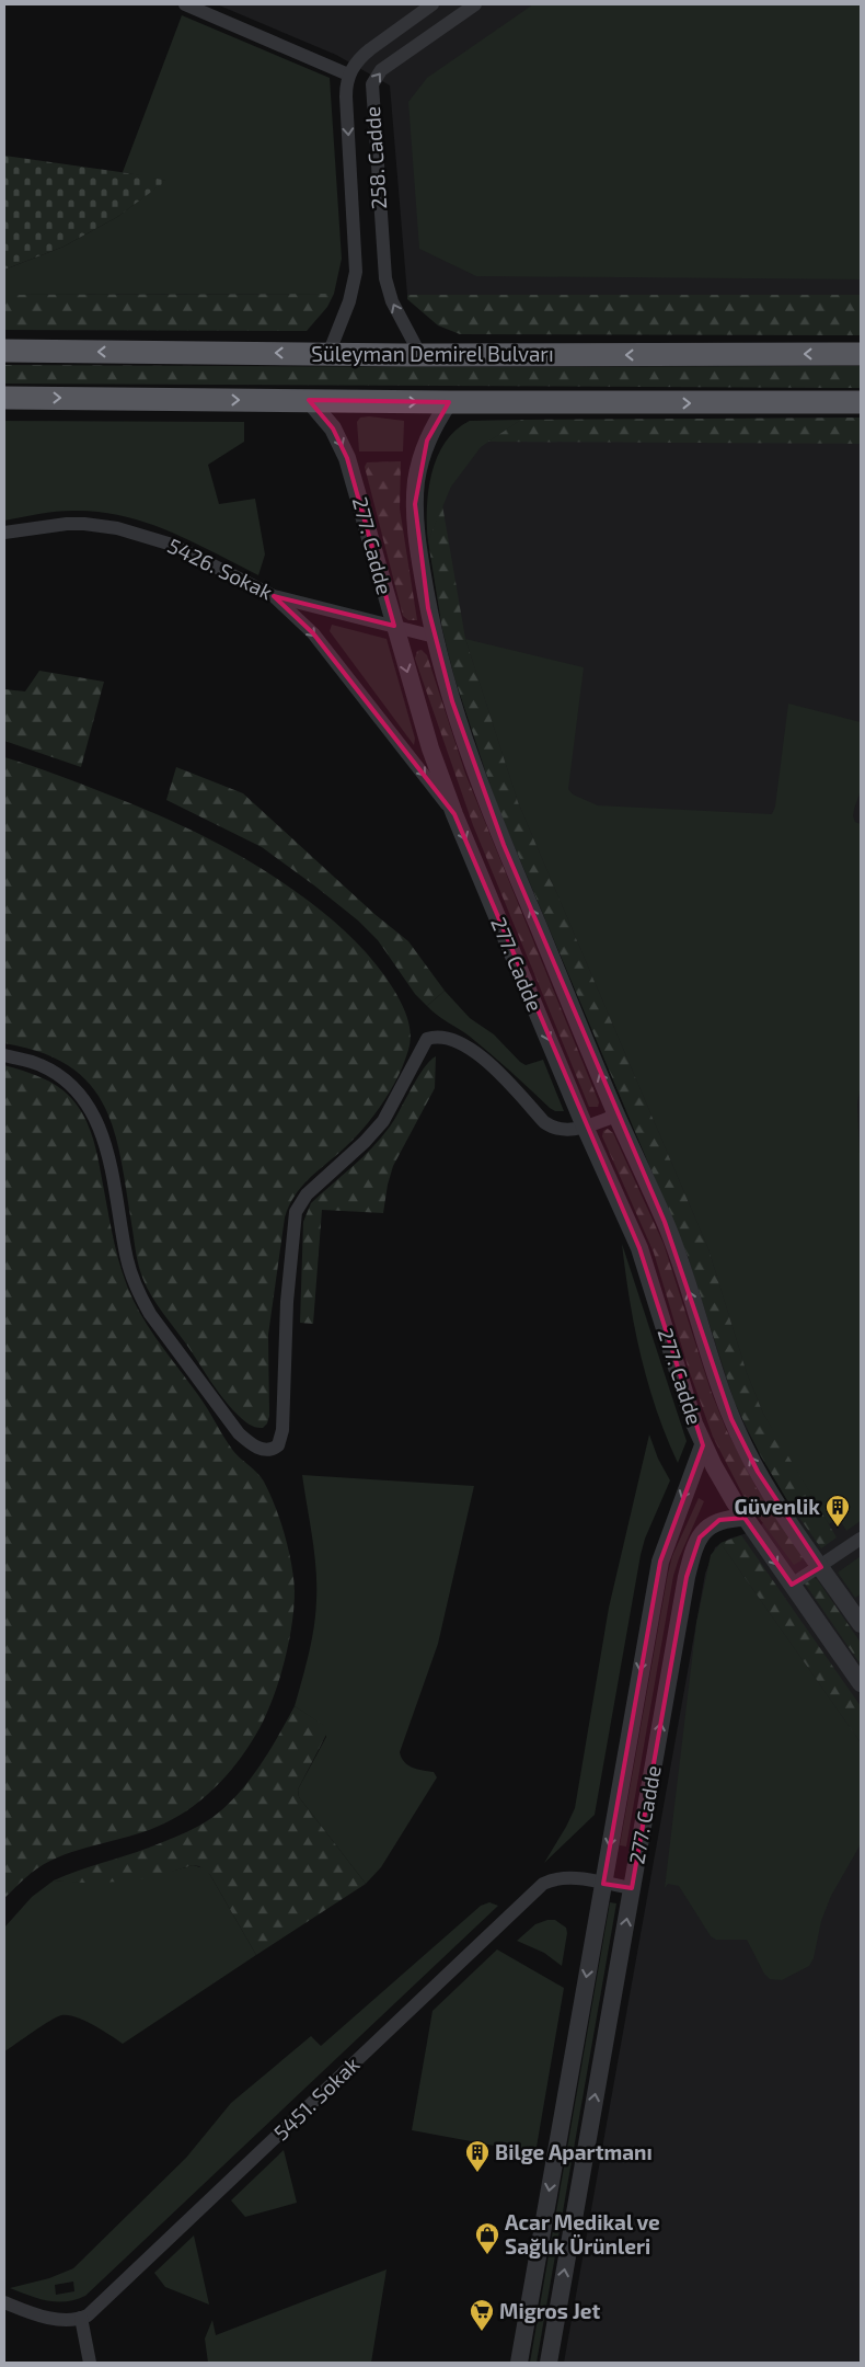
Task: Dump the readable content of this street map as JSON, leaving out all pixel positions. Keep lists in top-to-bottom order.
{
  "streets": {
    "highway": ["Süleyman Demirel Bulvarı"],
    "street": [
      "258. Cadde",
      "277. Cadde",
      "5426. Sokak",
      "5451. Sokak"
    ]
  },
  "crossings": [
    ["258. Cadde", "Süleyman Demirel Bulvarı"],
    ["277. Cadde", "5426. Sokak"],
    ["277. Cadde", "5451. Sokak"]
  ],
  "places": {
    "building": ["Güvenlik", "Bilge Apartmanı"],
    "shop": ["Acar Medikal ve Sağlık Ürünleri"],
    "supermarket": ["Migros Jet"]
  }
}
